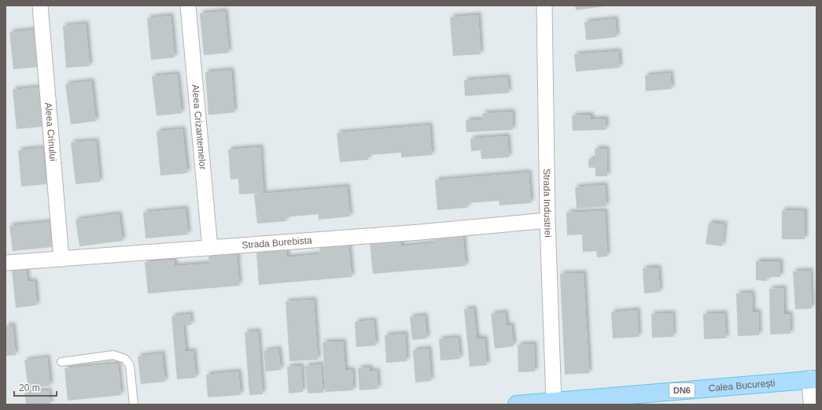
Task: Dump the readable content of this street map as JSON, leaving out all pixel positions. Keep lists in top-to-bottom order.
{
  "streets": {
    "main road": ["Calea București", "DN6"],
    "street": [
      "Aleea Crizantemelor",
      "Aleea Crinului",
      "Strada Industriei",
      "Strada Burebista"
    ]
  },
  "crossings": [
    ["Aleea Crizantemelor", "Strada Burebista"],
    ["Aleea Crinului", "Strada Burebista"],
    ["Strada Industriei", "Strada Burebista"],
    ["Strada Industriei", "Calea București"]
  ],
  "scale_bar": "20 m"
}
